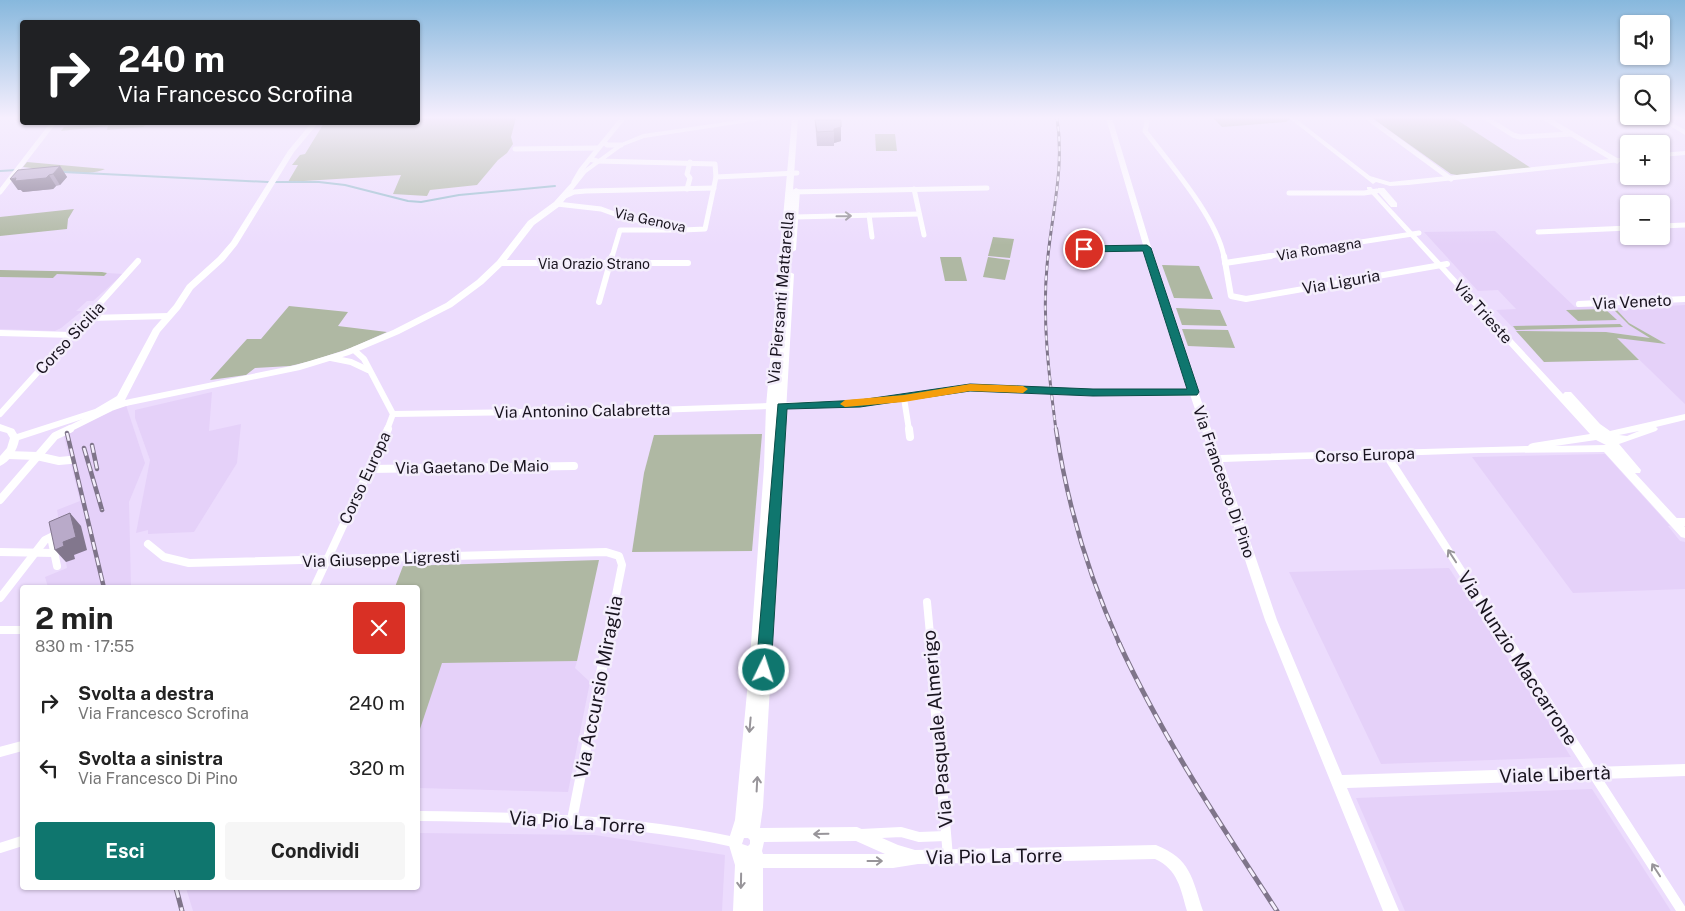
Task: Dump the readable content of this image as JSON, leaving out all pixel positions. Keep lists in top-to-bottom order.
{
  "streets": {
    "street": [
      "Via Genova",
      "Via Romagna",
      "Via Orazio Strano",
      "Via Liguria",
      "Via Piersanti Mattarella",
      "Via Veneto",
      "Via Trieste",
      "Corso Sicilia",
      "Via Antonino Calabretta",
      "Corso Europa",
      "Via Gaetano De Maio",
      "Via Francesco Di Pino",
      "Via Giuseppe Ligresti",
      "Via Nunzio Maccarrone",
      "Via Accursio Miraglia",
      "Via Pasquale Almerigo",
      "Viale Libertà",
      "Via Pio La Torre"
    ]
  },
  "crossings": [
    ["Via Romagna", "Via Liguria"],
    ["Via Romagna", "Via Trieste"],
    ["Via Liguria", "Via Trieste"],
    ["Via Piersanti Mattarella", "Via Antonino Calabretta"],
    ["Via Piersanti Mattarella", "Via Pio La Torre"],
    ["Via Antonino Calabretta", "Corso Europa"],
    ["Via Antonino Calabretta", "Via Francesco Di Pino"],
    ["Corso Europa", "Via Gaetano De Maio"],
    ["Corso Europa", "Via Francesco Di Pino"],
    ["Corso Europa", "Via Giuseppe Ligresti"],
    ["Corso Europa", "Via Nunzio Maccarrone"],
    ["Via Francesco Di Pino", "Viale Libertà"],
    ["Via Giuseppe Ligresti", "Via Accursio Miraglia"],
    ["Via Nunzio Maccarrone", "Viale Libertà"],
    ["Via Accursio Miraglia", "Via Pio La Torre"],
    ["Via Pasquale Almerigo", "Via Pio La Torre"]
  ],
  "one_way": ["Via Nunzio Maccarrone"],
  "page": {
    "map_buttons": ["+", "−"],
    "turn": ["240 m", "Via Francesco Scrofina"],
    "heading": ["2 min", "830 m · 17:55"],
    "list": [
      {
        "name": "Svolta a destra",
        "note": "Via Francesco Scrofina",
        "value": "240 m"
      },
      {
        "name": "Svolta a sinistra",
        "note": "Via Francesco Di Pino",
        "value": "320 m"
      }
    ],
    "buttons": ["Esci", "Condividi"]
  }
}
